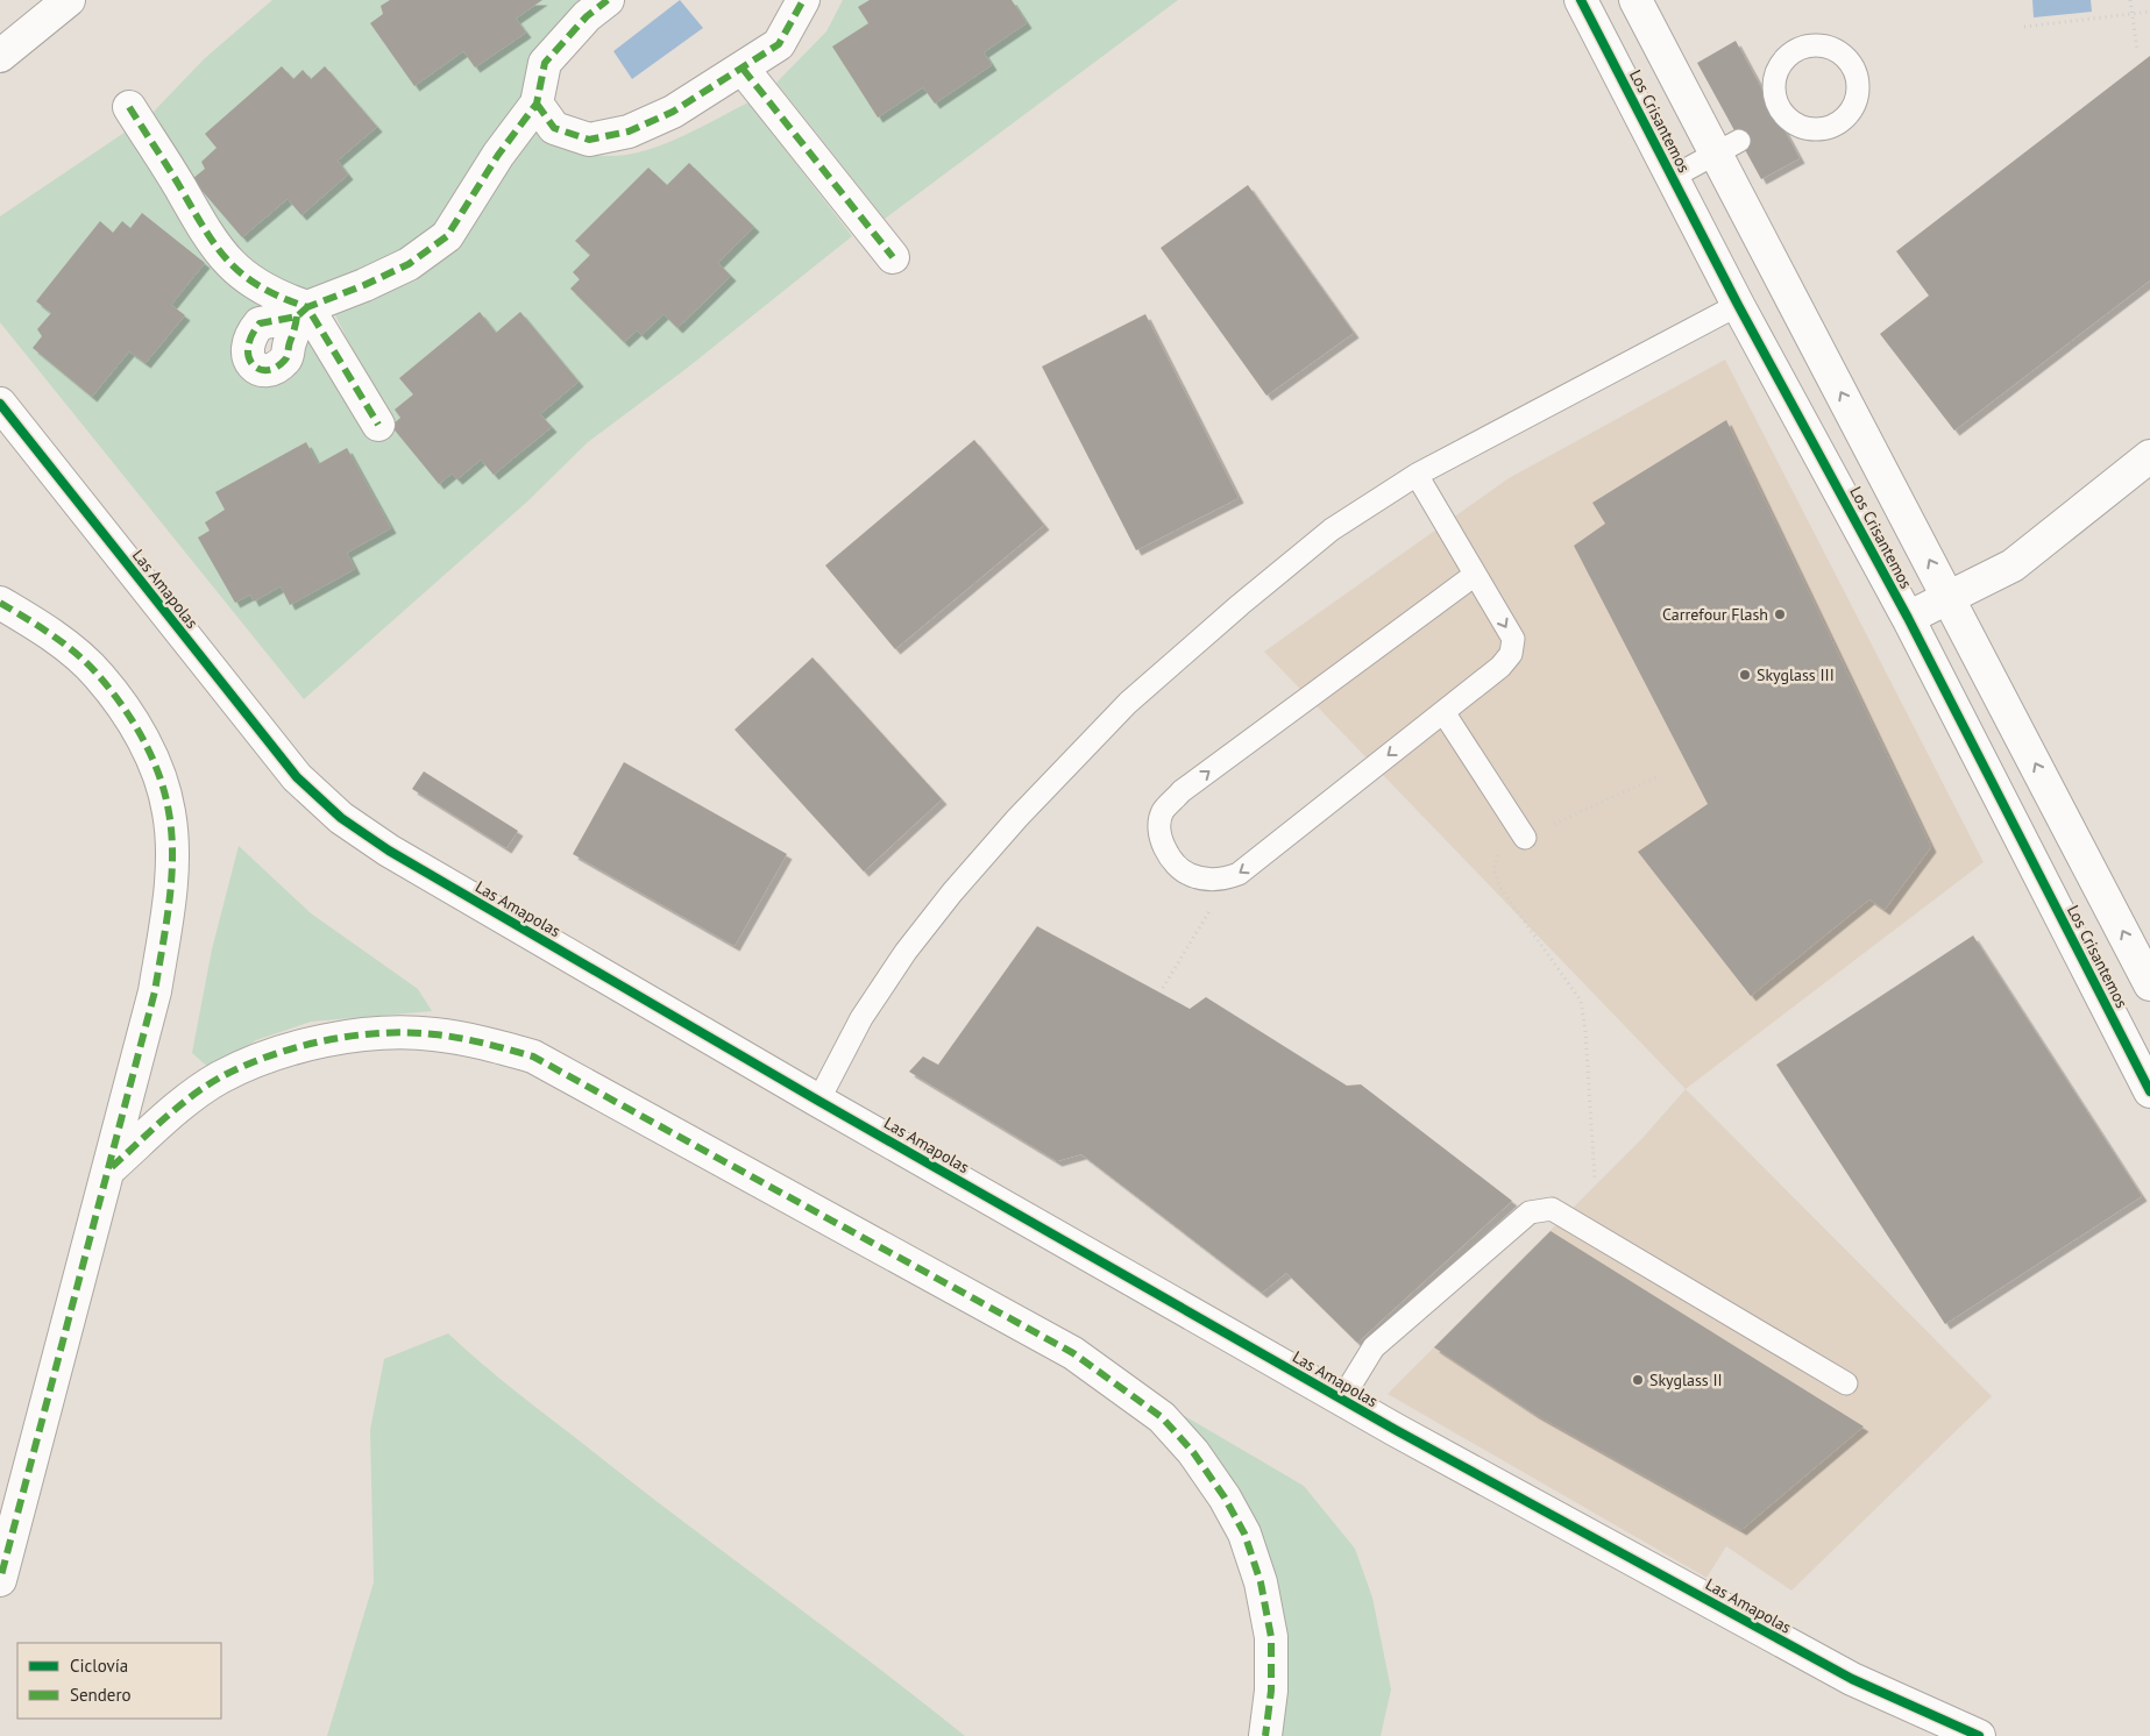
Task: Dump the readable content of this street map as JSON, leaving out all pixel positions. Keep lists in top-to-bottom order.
{
  "streets": {
    "street": ["Los Crisantemos", "Las Amapolas"]
  },
  "places": ["Carrefour Flash", "Skyglass III", "Skyglass II"],
  "legend": ["Ciclovía", "Sendero"]
}
